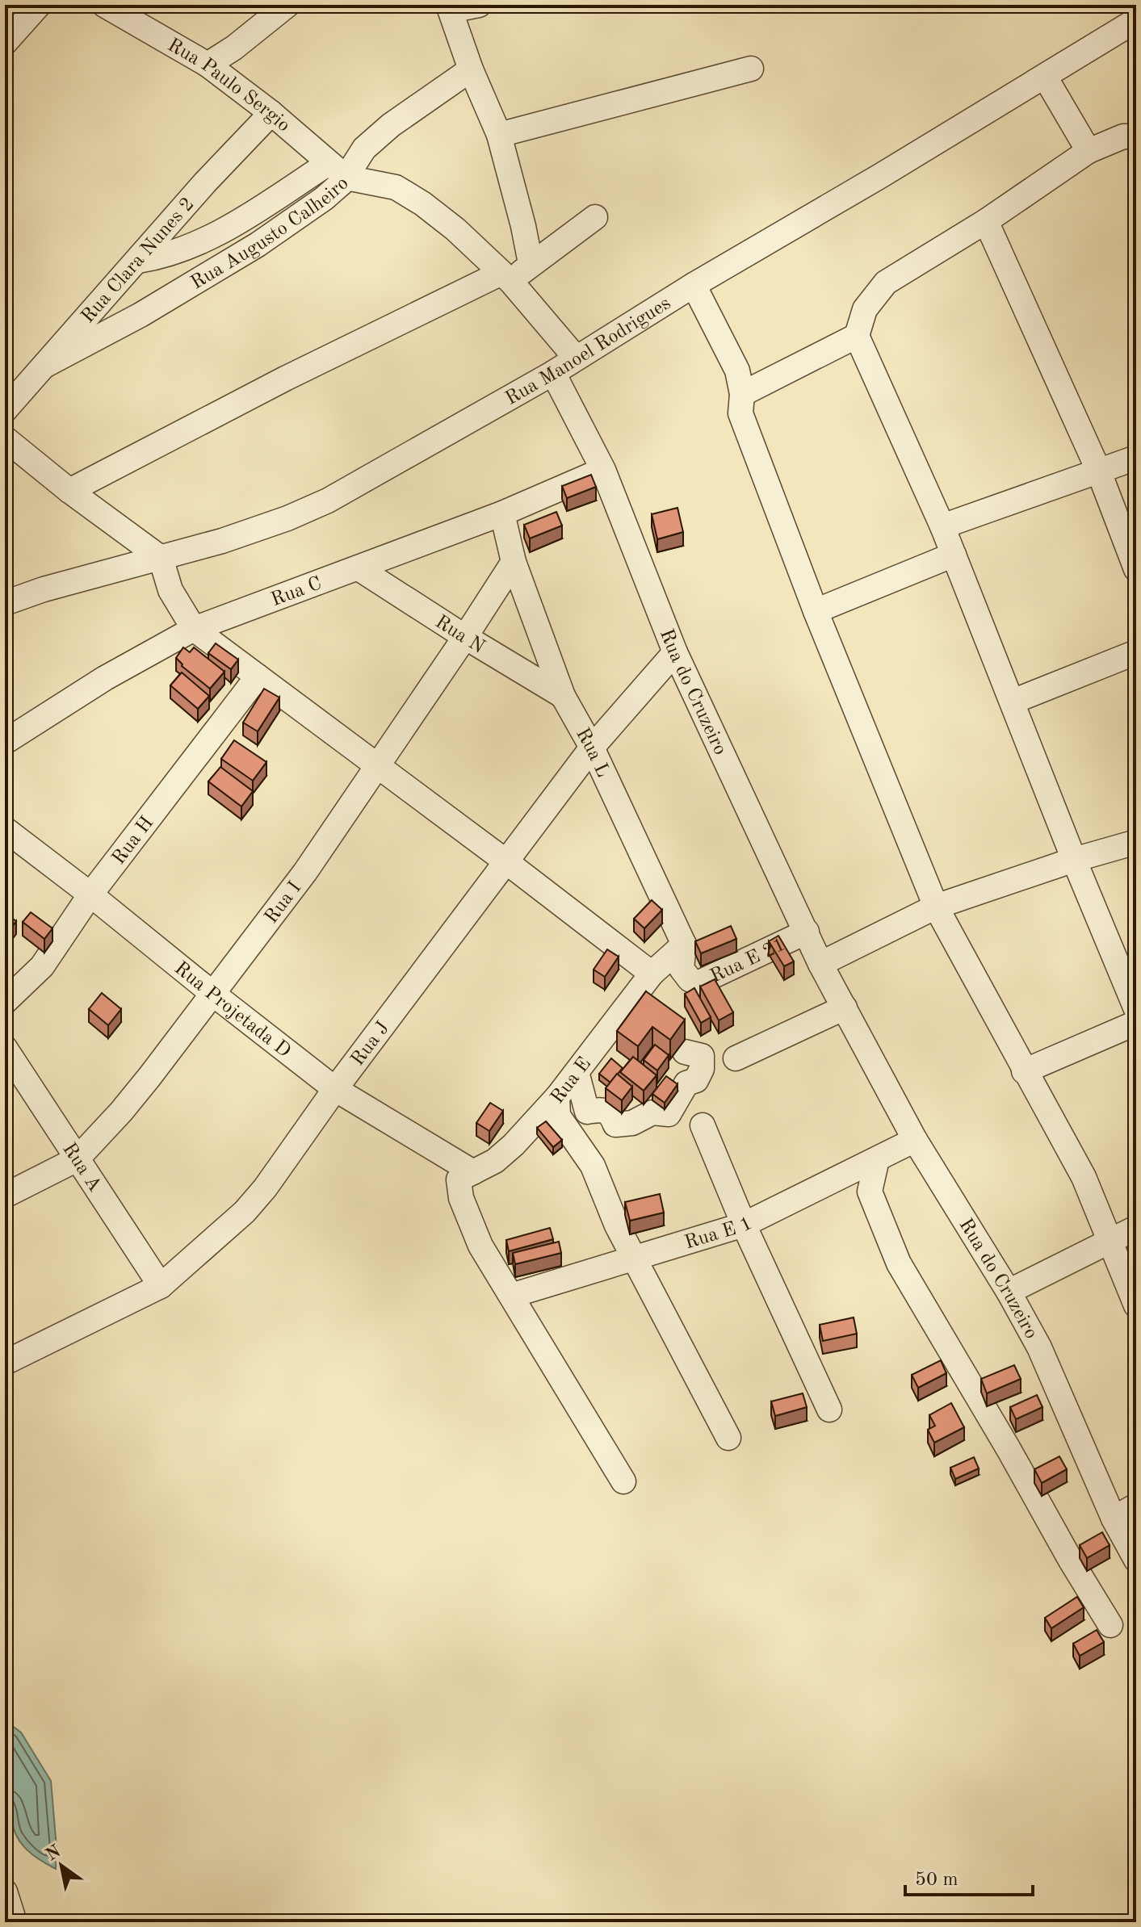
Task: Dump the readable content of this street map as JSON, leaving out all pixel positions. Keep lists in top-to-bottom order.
{
  "streets": {
    "street": [
      "Rua Paulo Sergio",
      "Rua Augusto Calheiro",
      "Rua Clara Nunes 2",
      "Rua Manoel Rodrigues",
      "Rua C",
      "Rua N",
      "Rua do Cruzeiro",
      "Rua L",
      "Rua H",
      "Rua I",
      "Rua E 21",
      "Rua Projetada D",
      "Rua J",
      "Rua E",
      "Rua A",
      "Rua E 1"
    ]
  },
  "crossings": [
    ["Rua Paulo Sergio", "Rua Augusto Calheiro"],
    ["Rua Paulo Sergio", "Rua Clara Nunes 2"],
    ["Rua Augusto Calheiro", "Rua Clara Nunes 2"],
    ["Rua Manoel Rodrigues", "Rua do Cruzeiro"],
    ["Rua C", "Rua N"],
    ["Rua C", "Rua do Cruzeiro"],
    ["Rua C", "Rua L"],
    ["Rua N", "Rua L"],
    ["Rua N", "Rua I"],
    ["Rua do Cruzeiro", "Rua E 21"],
    ["Rua do Cruzeiro", "Rua J"],
    ["Rua do Cruzeiro", "Rua E 1"],
    ["Rua L", "Rua I"],
    ["Rua L", "Rua E 21"],
    ["Rua L", "Rua J"],
    ["Rua H", "Rua Projetada D"],
    ["Rua I", "Rua Projetada D"],
    ["Rua I", "Rua A"],
    ["Rua Projetada D", "Rua J"],
    ["Rua Projetada D", "Rua E"],
    ["Rua J", "Rua A"]
  ],
  "scale_bar": "50 m",
  "north": "top left"
}
